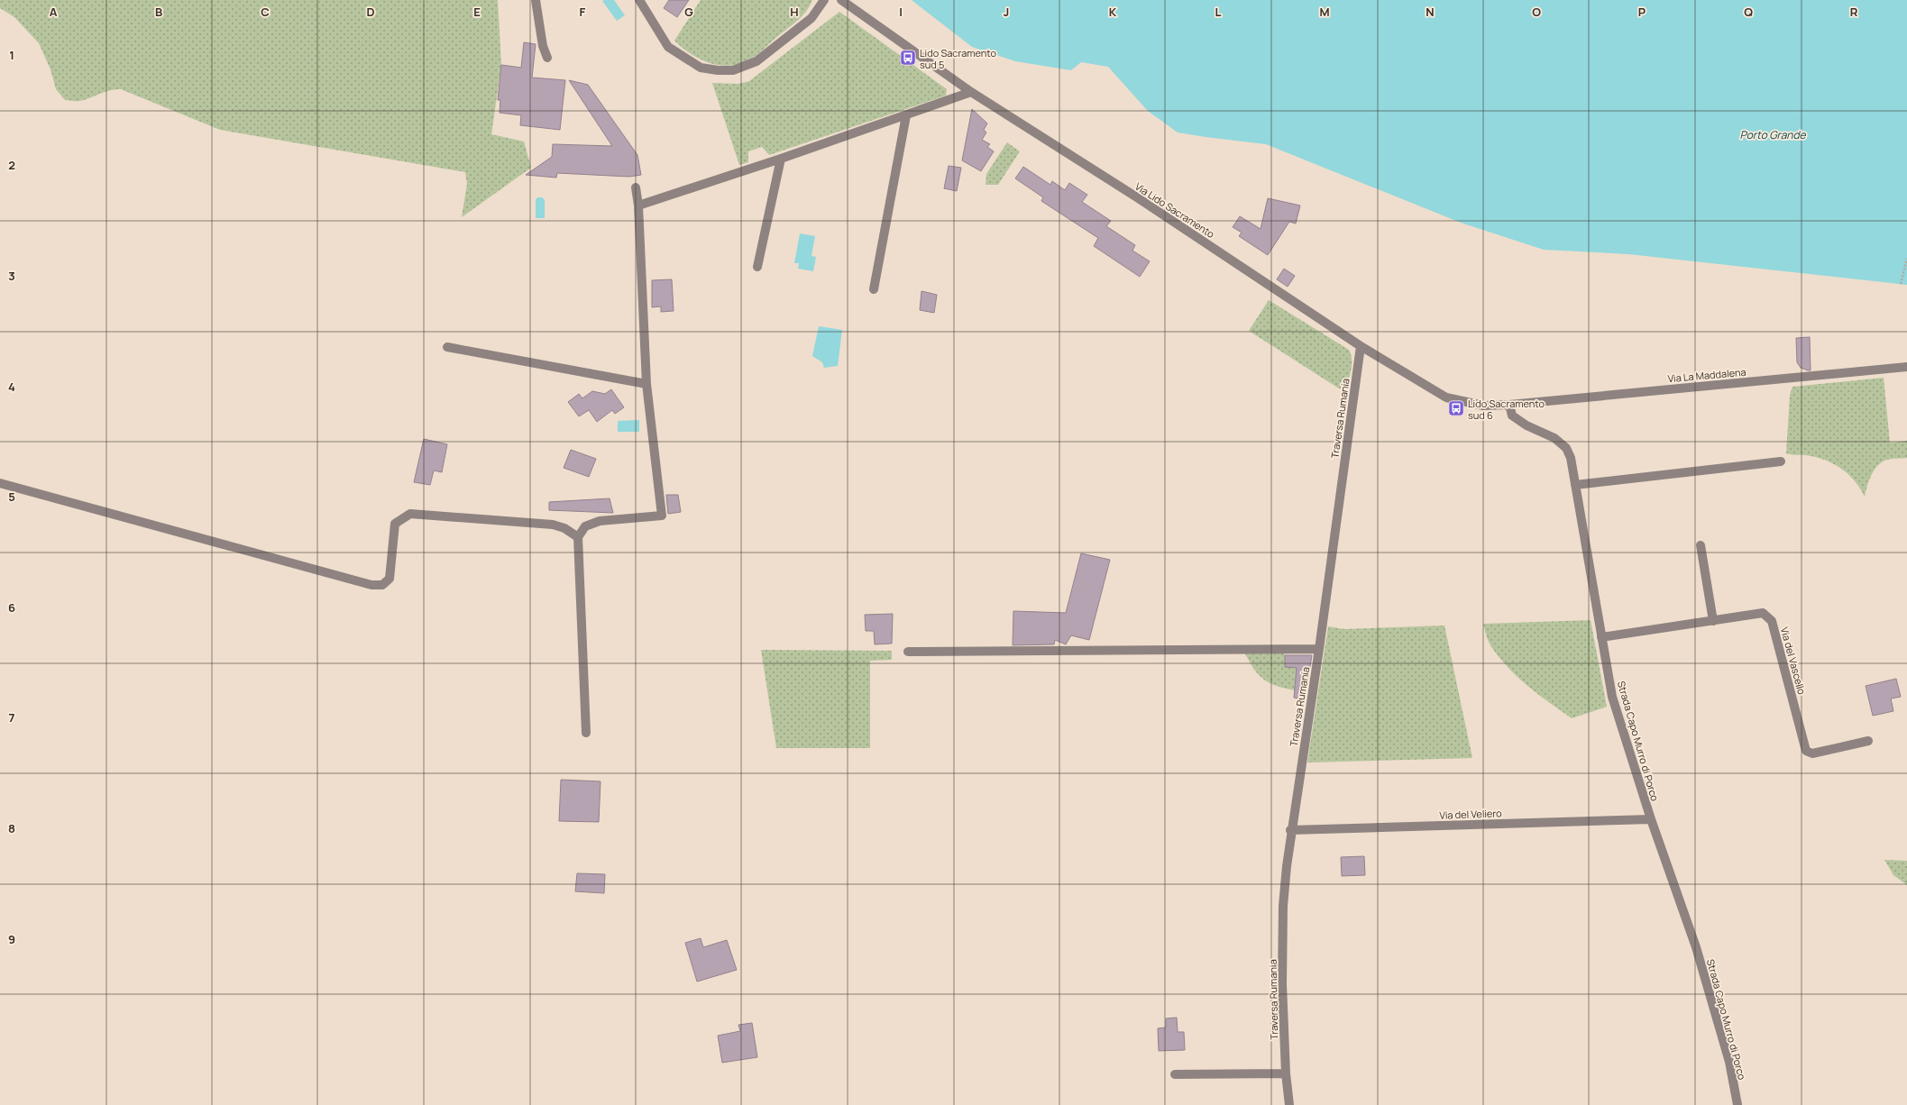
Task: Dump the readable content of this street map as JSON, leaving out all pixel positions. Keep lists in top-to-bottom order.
{
  "streets": {
    "street": [
      "Via Lido Sacramento",
      "Via La Maddalena",
      "Traversa Rumania",
      "Via del Vascello",
      "Strada Capo Murro di Porco",
      "Via del Veliero"
    ]
  },
  "crossings": [
    ["Via Lido Sacramento", "Via La Maddalena"],
    ["Via Lido Sacramento", "Traversa Rumania"],
    ["Via Lido Sacramento", "Strada Capo Murro di Porco"],
    ["Via La Maddalena", "Strada Capo Murro di Porco"],
    ["Traversa Rumania", "Via del Veliero"],
    ["Via del Vascello", "Strada Capo Murro di Porco"],
    ["Strada Capo Murro di Porco", "Via del Veliero"]
  ],
  "water": ["Porto Grande"],
  "places": {
    "bus stop": ["Lido Sacramento sud 5", "Lido Sacramento sud 6"]
  },
  "grid": {
    "columns": [
      "A",
      "B",
      "C",
      "D",
      "E",
      "F",
      "G",
      "H",
      "I",
      "J",
      "K",
      "L",
      "M",
      "N",
      "O",
      "P",
      "Q",
      "R"
    ],
    "rows": [
      "1",
      "2",
      "3",
      "4",
      "5",
      "6",
      "7",
      "8",
      "9"
    ]
  }
}
